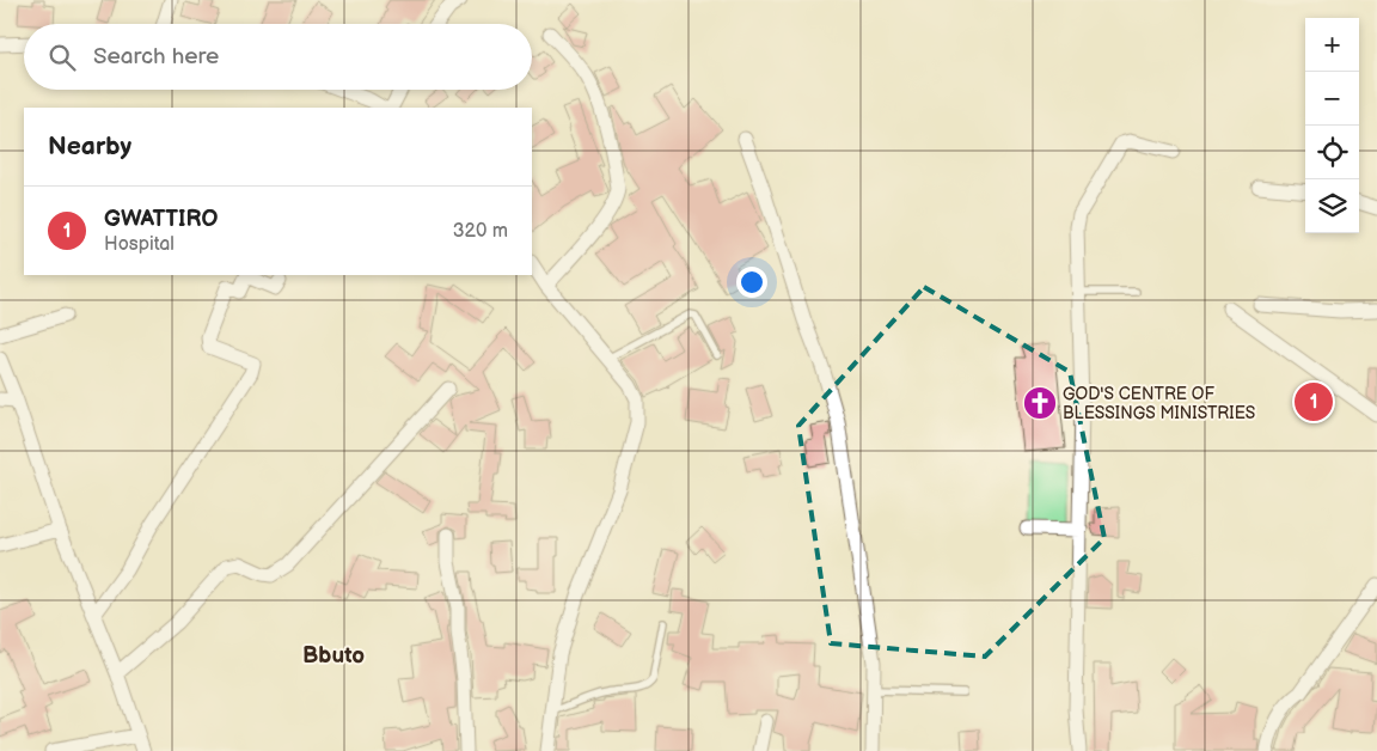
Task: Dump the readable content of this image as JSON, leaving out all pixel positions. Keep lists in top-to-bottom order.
{
  "districts": ["Bbuto"],
  "places": {
    "church": ["GOD'S CENTRE OF BLESSINGS MINISTRIES"]
  },
  "page": {
    "map_buttons": ["+", "−"],
    "search": "Search here",
    "heading": "Nearby",
    "list": [
      {
        "mark": "1",
        "name": "GWATTIRO",
        "note": "Hospital",
        "value": "320 m"
      }
    ],
    "pins": "1"
  }
}
